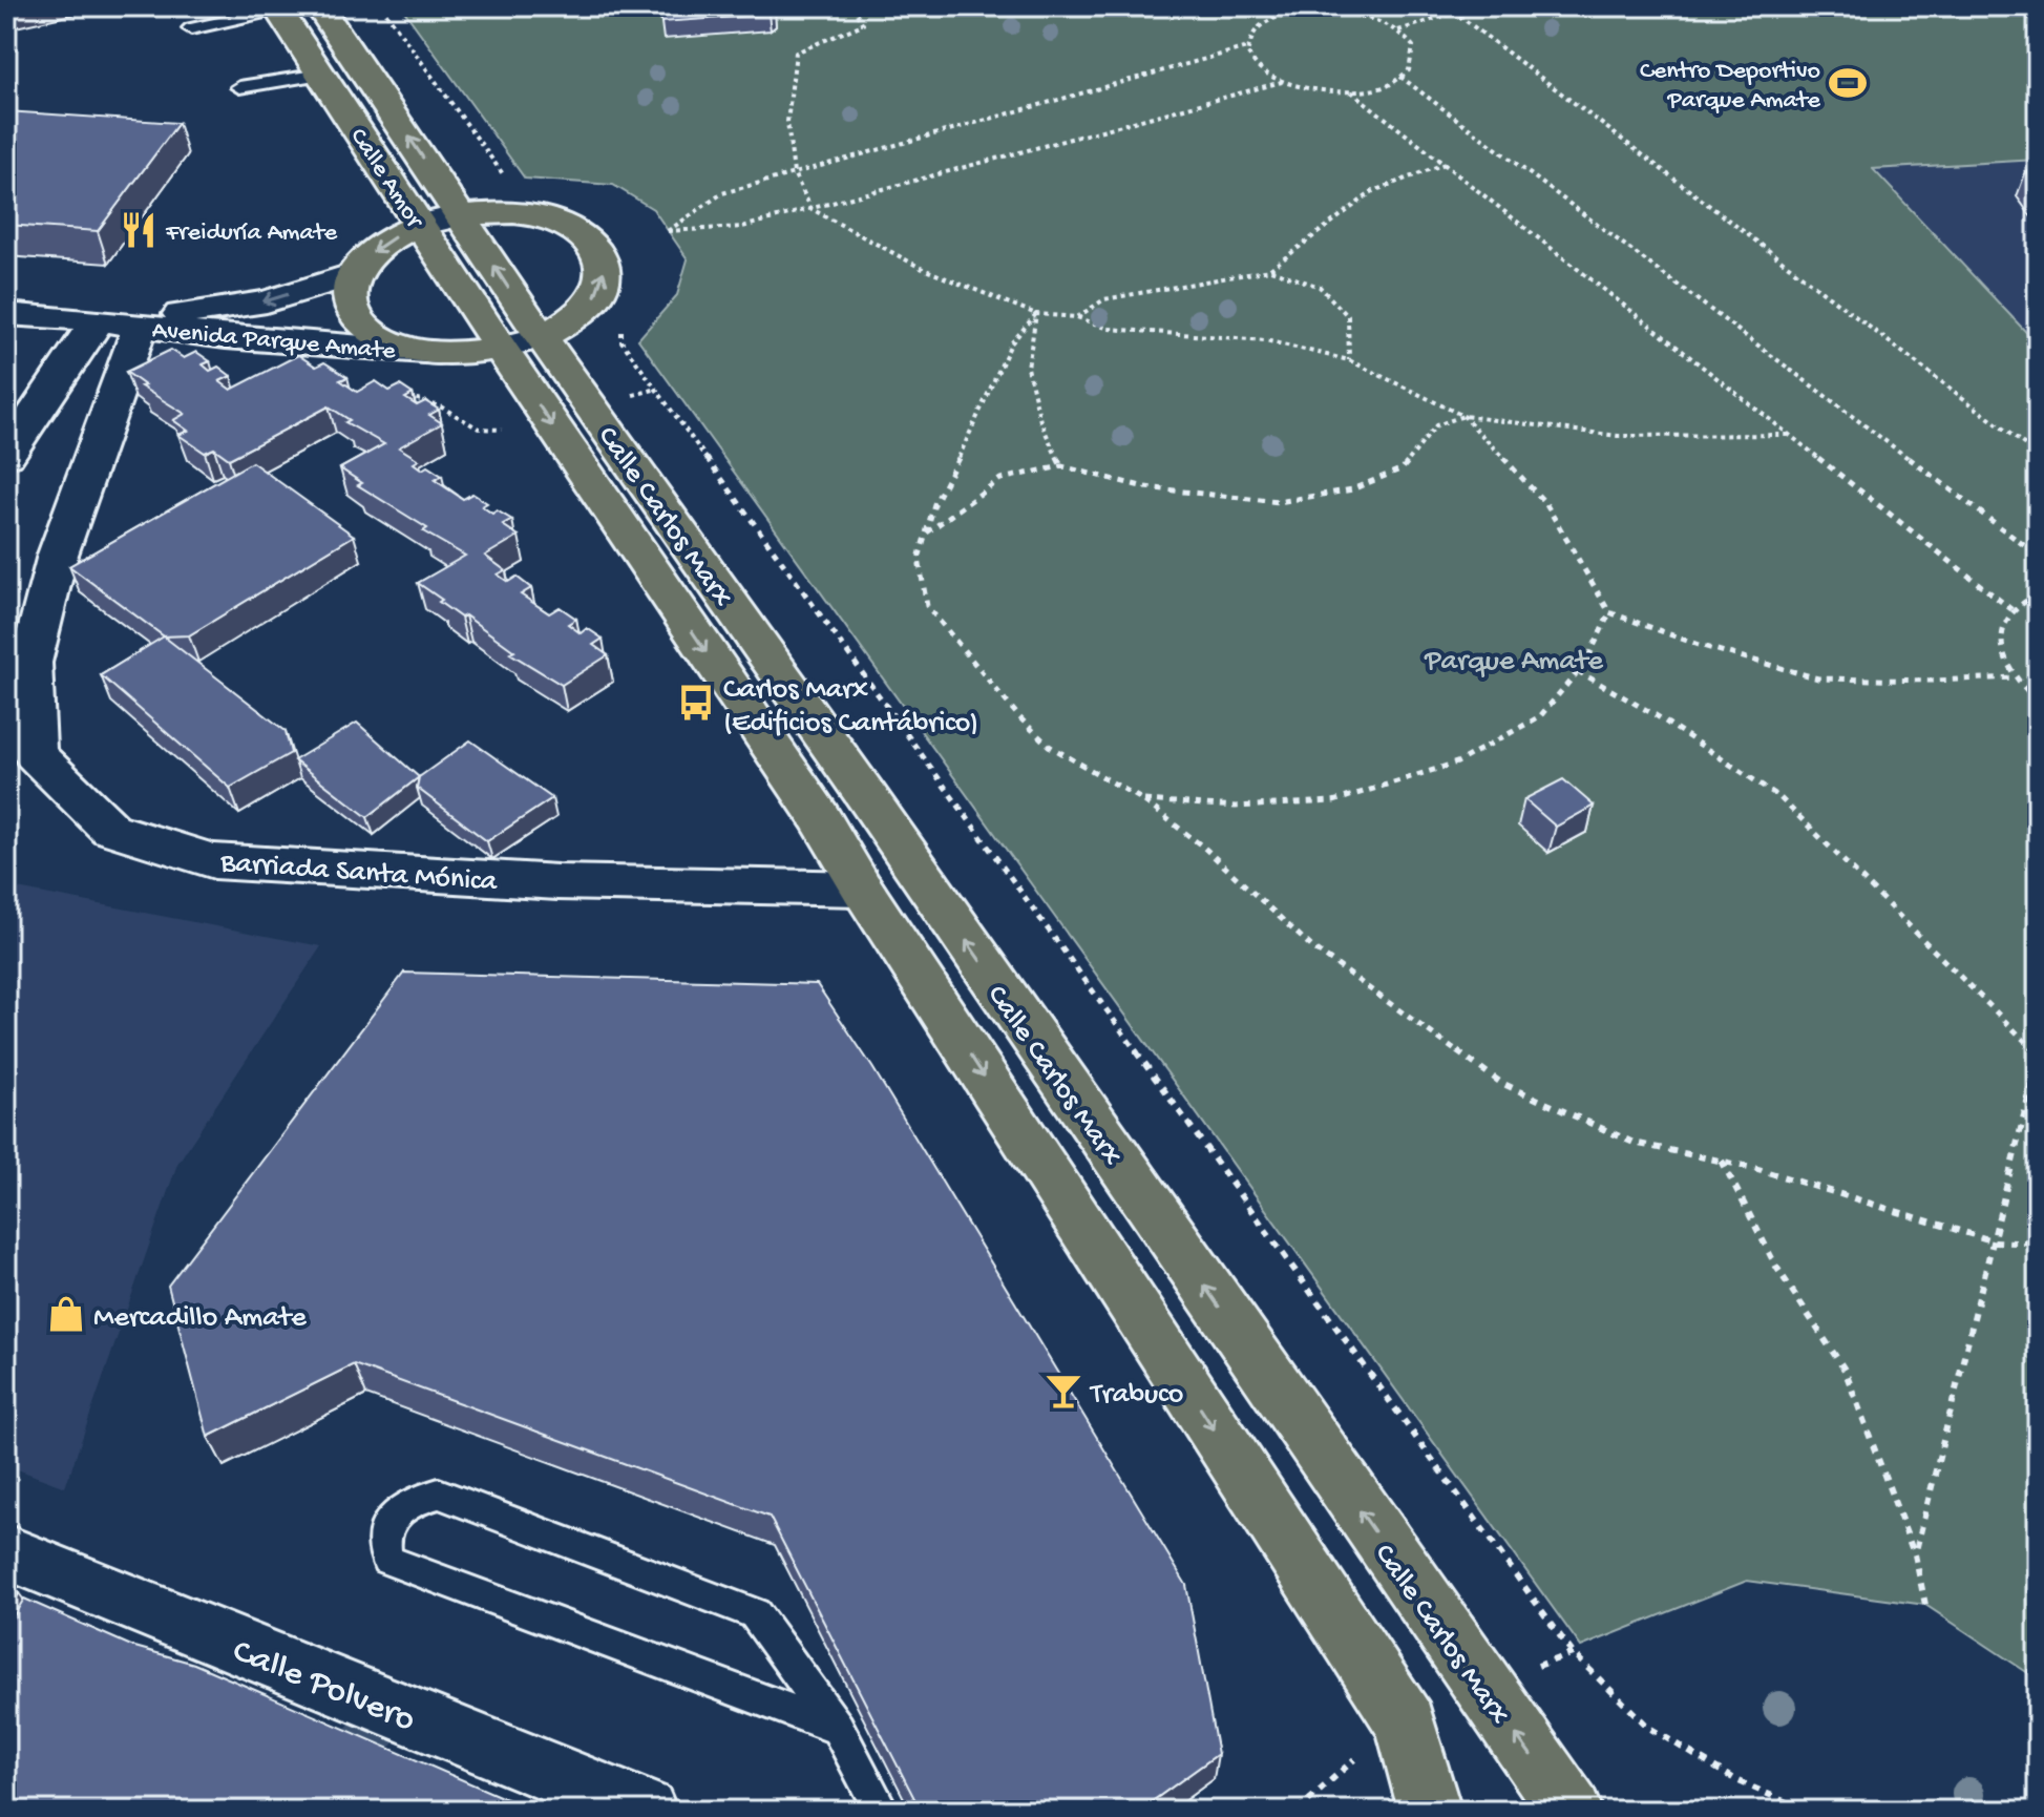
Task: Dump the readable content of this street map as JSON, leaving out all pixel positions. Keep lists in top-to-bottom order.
{
  "streets": {
    "main road": ["Calle Amor", "Calle Carlos Marx"],
    "street": ["Avenida Parque Amate", "Barriada Santa Mónica", "Calle Polvero"]
  },
  "crossings": [
    ["Calle Amor", "Calle Carlos Marx"],
    ["Avenida Parque Amate", "Barriada Santa Mónica"],
    ["Calle Carlos Marx", "Barriada Santa Mónica"]
  ],
  "parks": ["Parque Amate"],
  "places": {
    "sports": ["Centro Deportivo Parque Amate"],
    "restaurant": ["Freiduría Amate"],
    "bus stop": ["Carlos Marx (Edificios Cantábrico)"],
    "shop": ["Mercadillo Amate"],
    "bar": ["Trabuco"]
  }
}
